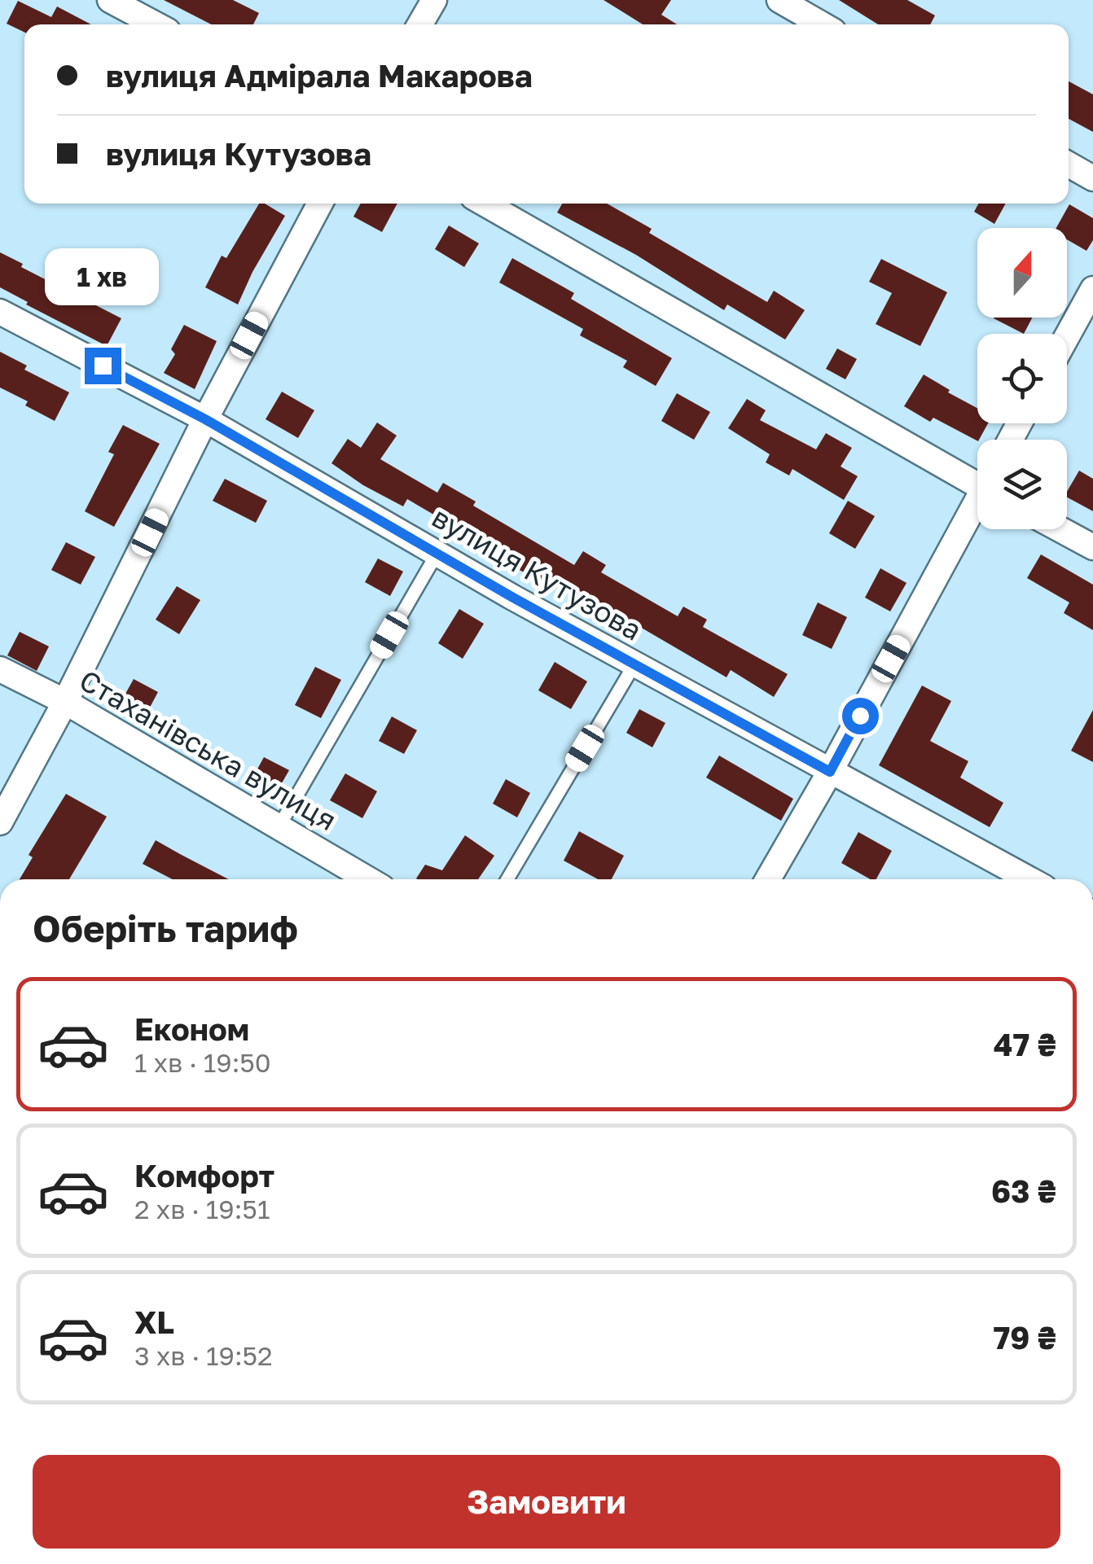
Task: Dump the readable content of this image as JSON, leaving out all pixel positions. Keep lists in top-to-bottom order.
{
  "streets": {
    "street": ["вулиця Кутузова", "Стаханівська вулиця"]
  },
  "north": "top",
  "page": {
    "banner": ["вулиця Адмірала Макарова", "вулиця Кутузова"],
    "bubble": "1 хв",
    "heading": "Оберіть тариф",
    "list": [
      {
        "name": "Економ",
        "note": "1 хв · 19:50",
        "value": "47 ₴"
      },
      {
        "name": "Комфорт",
        "note": "2 хв · 19:51",
        "value": "63 ₴"
      },
      {
        "name": "XL",
        "note": "3 хв · 19:52",
        "value": "79 ₴"
      }
    ],
    "buttons": "Замовити"
  }
}
